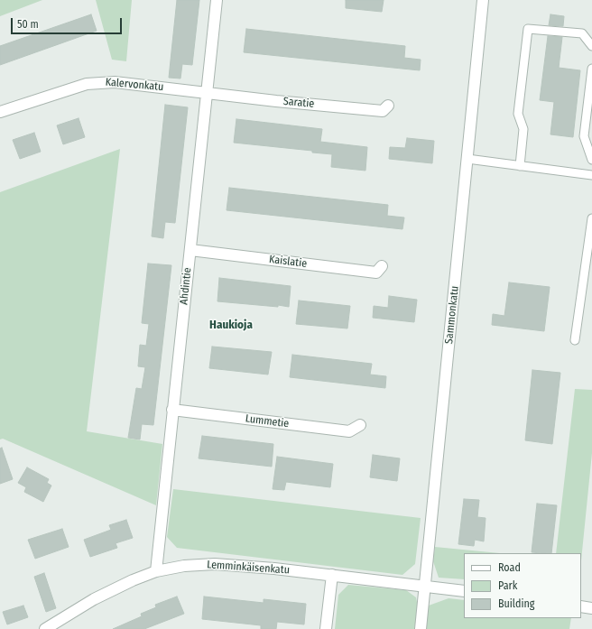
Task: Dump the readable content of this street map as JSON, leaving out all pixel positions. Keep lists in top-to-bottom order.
{
  "streets": {
    "street": [
      "Kalervonkatu",
      "Saratie",
      "Kaislatie",
      "Ahdintie",
      "Sammonkatu",
      "Lummetie",
      "Lemminkäisenkatu"
    ]
  },
  "crossings": [
    ["Kalervonkatu", "Saratie"],
    ["Kalervonkatu", "Ahdintie"],
    ["Saratie", "Ahdintie"],
    ["Kaislatie", "Ahdintie"],
    ["Ahdintie", "Lummetie"],
    ["Ahdintie", "Lemminkäisenkatu"],
    ["Sammonkatu", "Lemminkäisenkatu"]
  ],
  "districts": ["Haukioja"],
  "legend": ["Road", "Park", "Building"],
  "scale_bar": "50 m"
}
